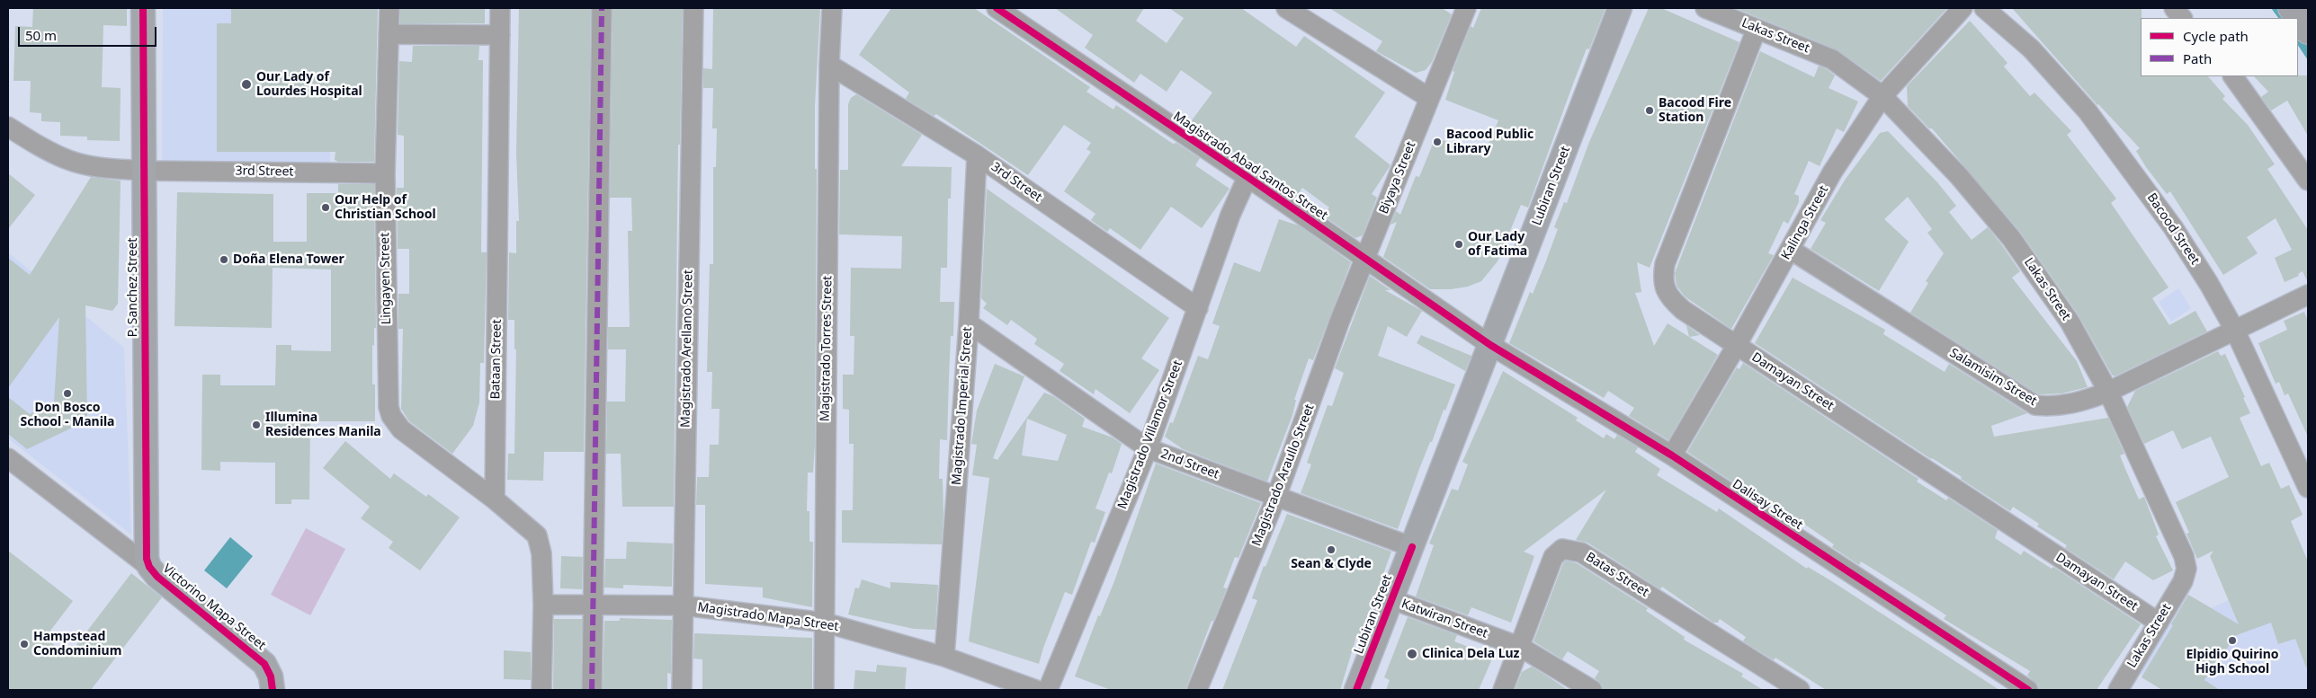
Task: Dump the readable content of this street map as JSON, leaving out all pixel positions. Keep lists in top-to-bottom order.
{
  "streets": {
    "main road": ["Lubiran Street", "P. Sanchez Street", "Victorino Mapa Street"],
    "street": [
      "Lakas Street",
      "Magistrado Abad Santos Street",
      "3rd Street",
      "Biyaya Street",
      "Kalinga Street",
      "Bacood Street",
      "Lingayen Street",
      "Magistrado Arellano Street",
      "Magistrado Torres Street",
      "Bataan Street",
      "Salamisim Street",
      "Damayan Street",
      "Magistrado Imperial Street",
      "Magistrado Villamor Street",
      "2nd Street",
      "Magistrado Araullo Street",
      "Dalisay Street",
      "Batas Street",
      "Magistrado Mapa Street",
      "Katwiran Street"
    ]
  },
  "crossings": [
    ["Lakas Street", "Kalinga Street"],
    ["Lakas Street", "Salamisim Street"],
    ["Lakas Street", "Damayan Street"],
    ["Magistrado Abad Santos Street", "Biyaya Street"],
    ["Magistrado Abad Santos Street", "Lubiran Street"],
    ["Magistrado Abad Santos Street", "Magistrado Villamor Street"],
    ["Magistrado Abad Santos Street", "Magistrado Araullo Street"],
    ["Magistrado Abad Santos Street", "Dalisay Street"],
    ["3rd Street", "Lingayen Street"],
    ["3rd Street", "P. Sanchez Street"],
    ["3rd Street", "Magistrado Torres Street"],
    ["3rd Street", "Magistrado Imperial Street"],
    ["3rd Street", "Magistrado Villamor Street"],
    ["Biyaya Street", "Magistrado Araullo Street"],
    ["Lubiran Street", "2nd Street"],
    ["Lubiran Street", "Dalisay Street"],
    ["Lubiran Street", "Katwiran Street"],
    ["Kalinga Street", "Salamisim Street"],
    ["Kalinga Street", "Damayan Street"],
    ["Kalinga Street", "Dalisay Street"],
    ["Bacood Street", "Salamisim Street"],
    ["Lingayen Street", "Bataan Street"],
    ["P. Sanchez Street", "Victorino Mapa Street"],
    ["Magistrado Arellano Street", "Magistrado Mapa Street"],
    ["Magistrado Torres Street", "Magistrado Mapa Street"],
    ["Magistrado Imperial Street", "2nd Street"],
    ["Magistrado Imperial Street", "Magistrado Mapa Street"],
    ["Magistrado Villamor Street", "2nd Street"],
    ["2nd Street", "Magistrado Araullo Street"],
    ["Batas Street", "Katwiran Street"]
  ],
  "places": [
    "Our Lady of Lourdes Hospital",
    "Bacood Fire Station",
    "Bacood Public Library",
    "Our Help of Christian School",
    "Our Lady of Fatima",
    "Doña Elena Tower",
    "Don Bosco School - Manila",
    "Illumina Residences Manila",
    "Sean & Clyde",
    "Elpidio Quirino High School",
    "Hampstead Condominium",
    "Clinica Dela Luz"
  ],
  "legend": ["Cycle path", "Path"],
  "scale_bar": "50 m"
}
